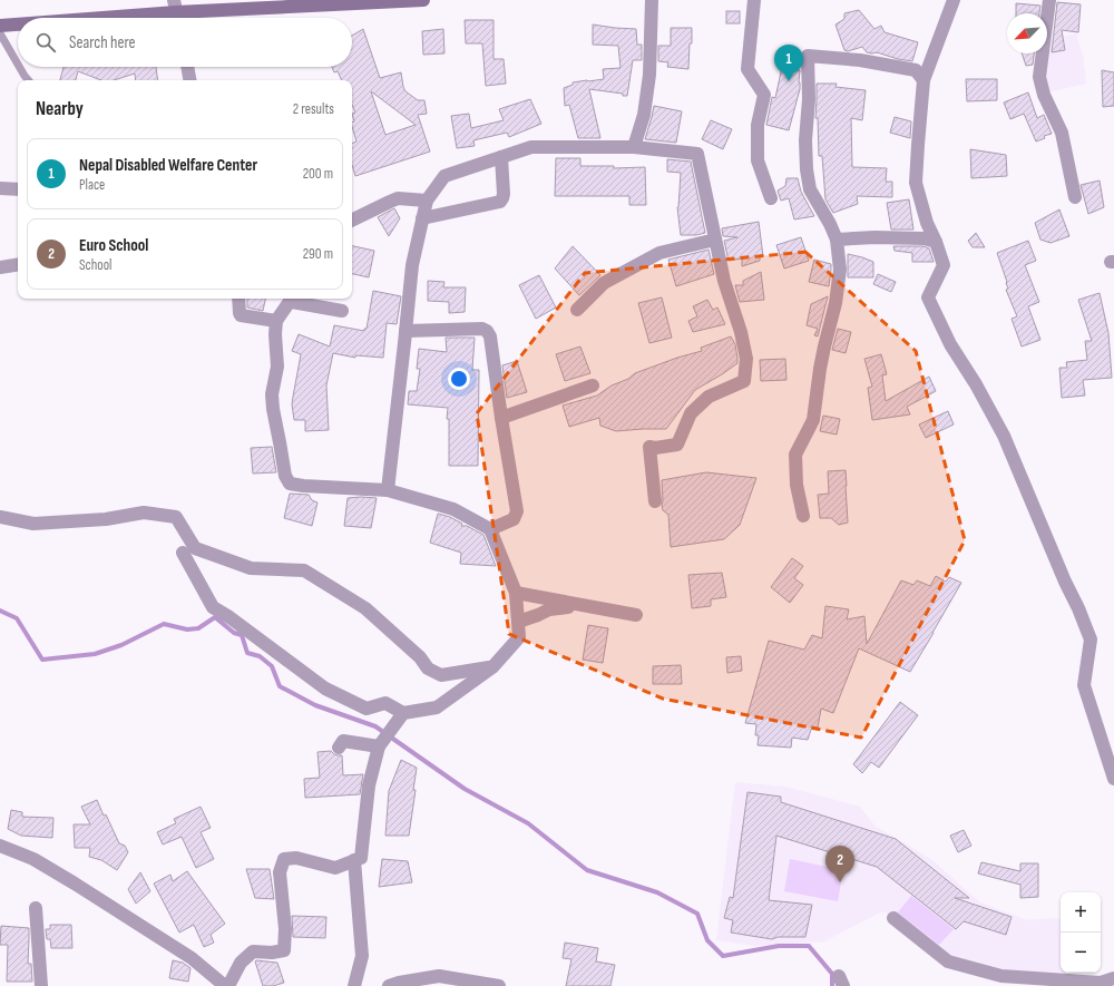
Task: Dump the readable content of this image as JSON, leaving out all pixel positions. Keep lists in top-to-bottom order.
{
  "north": "bottom left",
  "page": {
    "search": "Search here",
    "pins": ["1", "2"],
    "heading": ["Nearby", "2 results"],
    "list": [
      {
        "mark": "1",
        "name": "Nepal Disabled Welfare Center",
        "note": "Place",
        "value": "200 m"
      },
      {
        "mark": "2",
        "name": "Euro School",
        "note": "School",
        "value": "290 m"
      }
    ],
    "map_buttons": ["+", "−"]
  }
}
